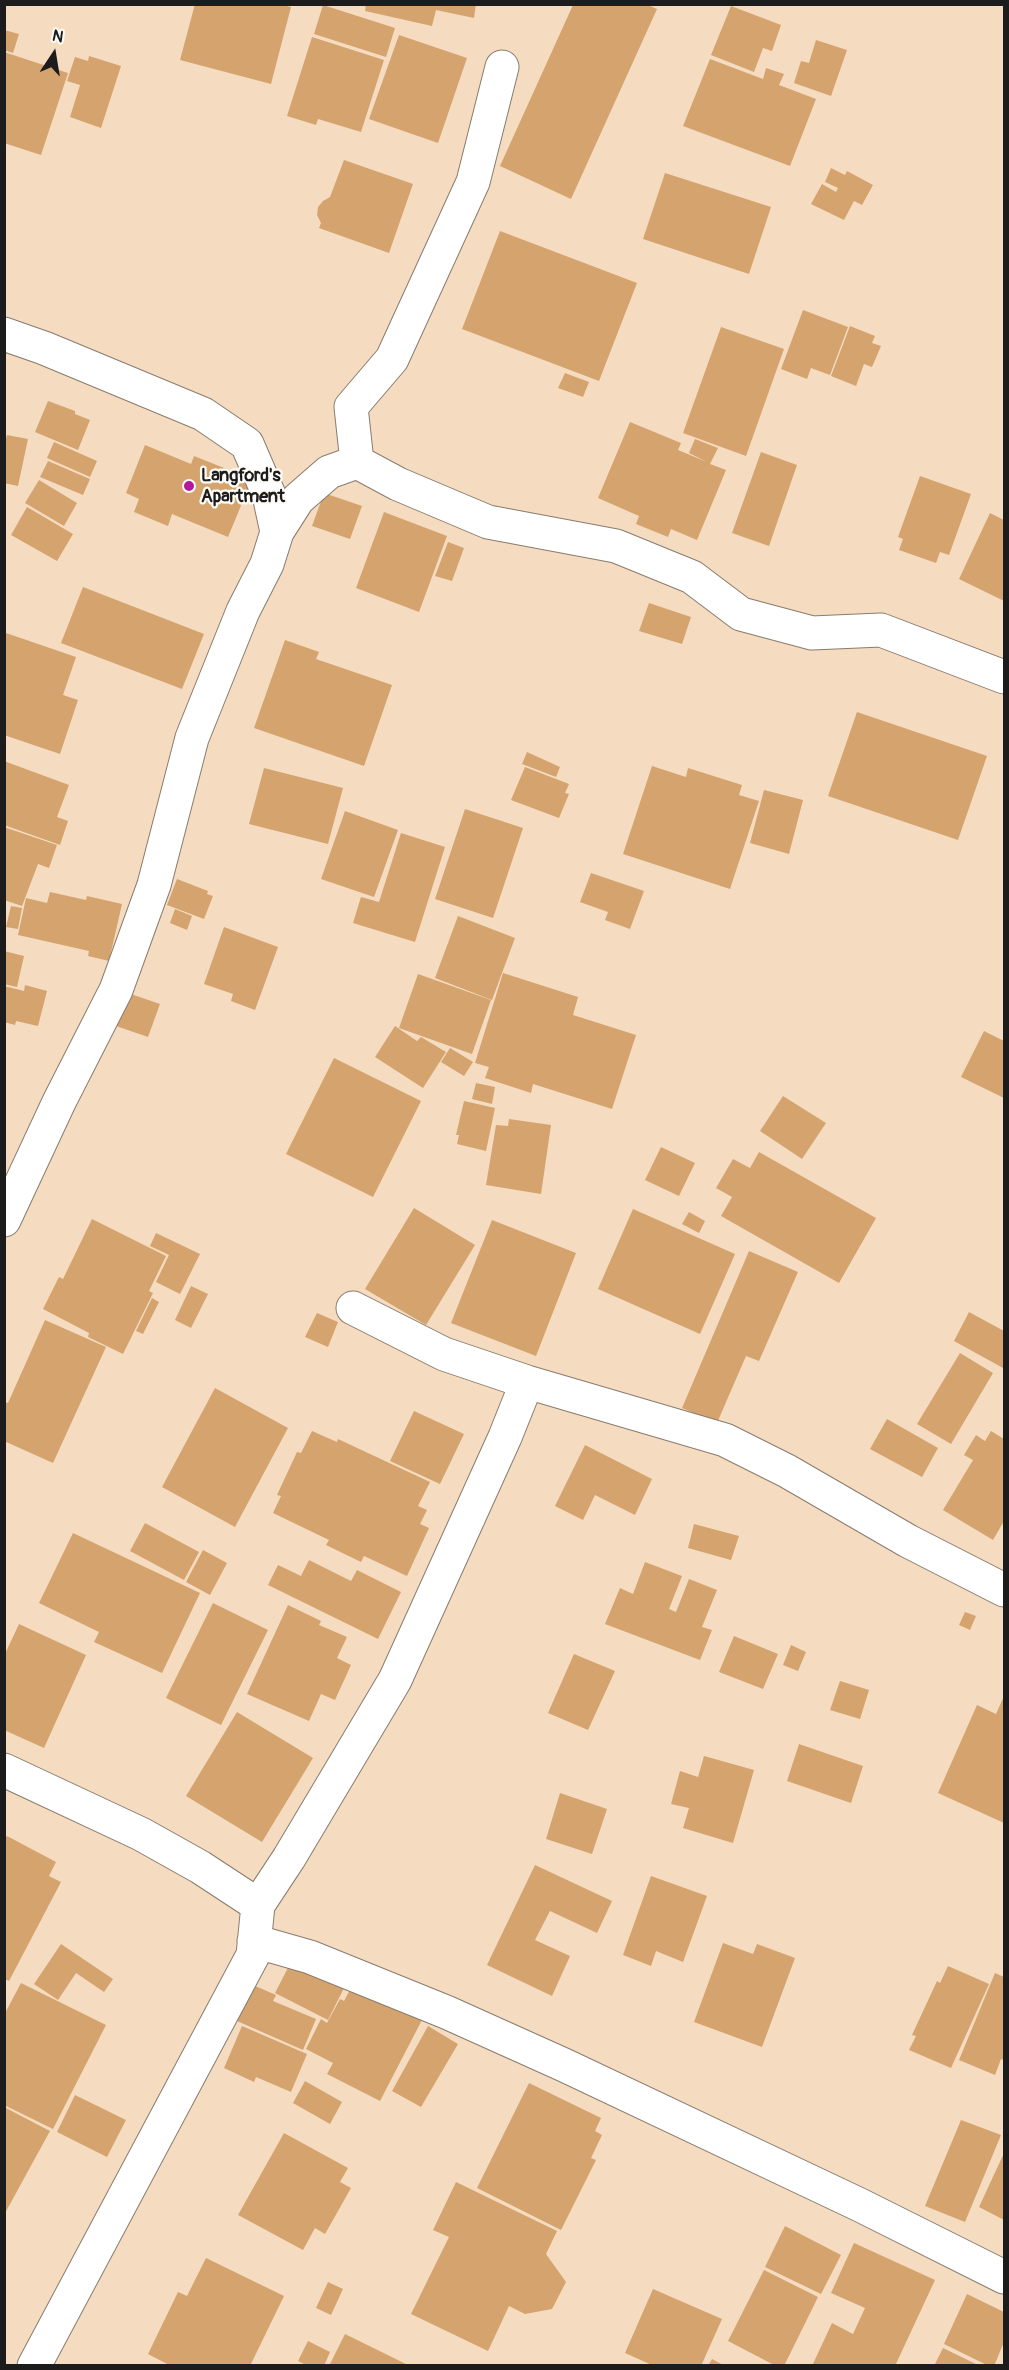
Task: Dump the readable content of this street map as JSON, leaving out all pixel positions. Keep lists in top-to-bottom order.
{
  "places": ["Langford's Apartment"],
  "north": "top"
}
